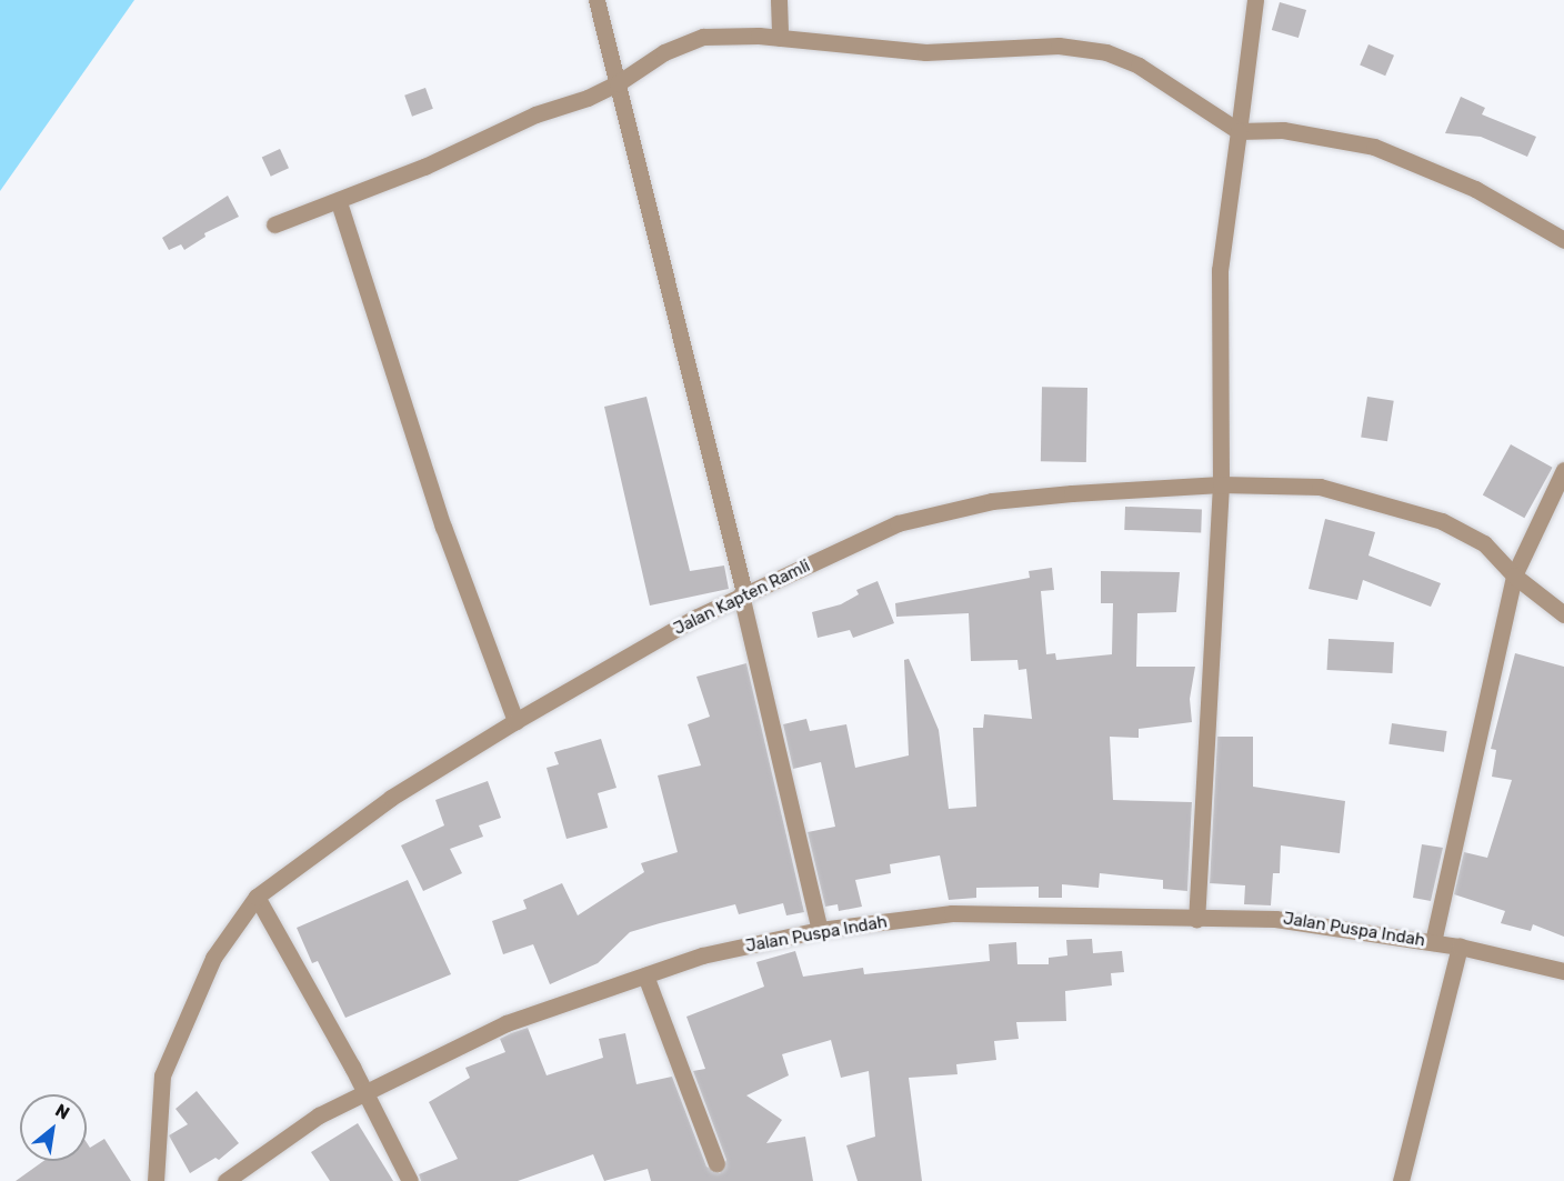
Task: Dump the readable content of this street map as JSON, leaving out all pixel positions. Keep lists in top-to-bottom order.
{
  "streets": {
    "street": ["Jalan Kapten Ramli", "Jalan Puspa Indah"]
  },
  "north": "top right"
}
